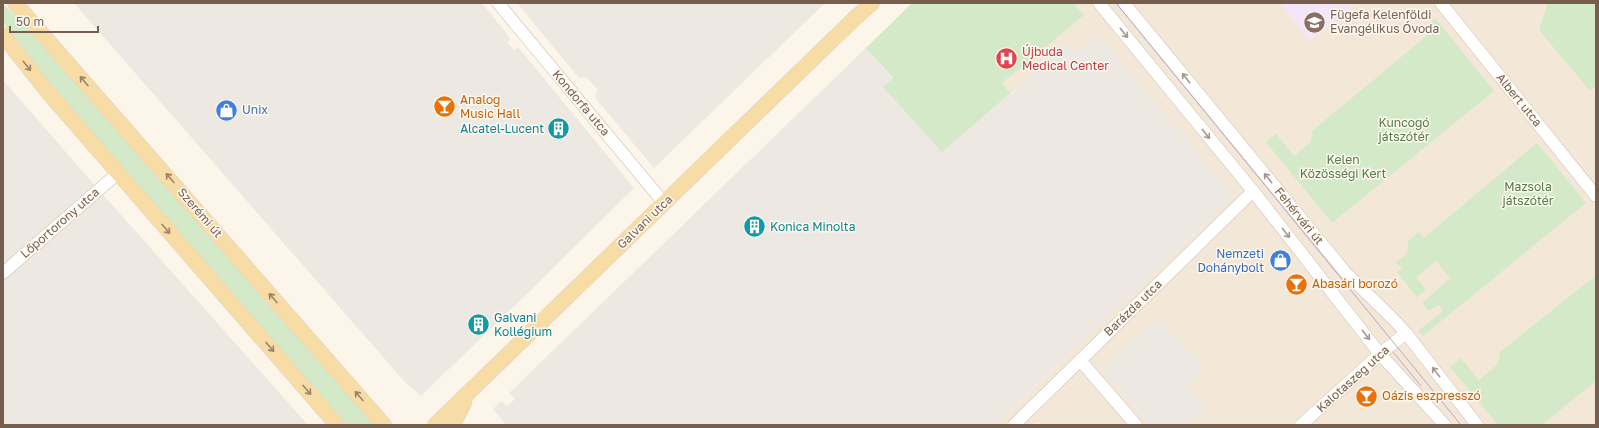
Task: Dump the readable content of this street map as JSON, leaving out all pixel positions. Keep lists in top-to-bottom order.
{
  "streets": {
    "main road": ["Szerémi út", "Galvani utca"],
    "street": [
      "Albert utca",
      "Kondorfa utca",
      "Fehérvári út",
      "Lőportorony utca",
      "Barázda utca",
      "Kalotaszeg utca"
    ]
  },
  "crossings": [
    ["Kondorfa utca", "Galvani utca"],
    ["Fehérvári út", "Barázda utca"],
    ["Fehérvári út", "Kalotaszeg utca"]
  ],
  "parks": ["Kuncogó játszótér", "Kelen Közösségi Kert", "Mazsola játszótér"],
  "places": {
    "school or university": ["Fügefa Kelenföldi Evangélikus Óvoda"],
    "hospital": ["Újbuda Medical Center"],
    "bar": ["Analog Music Hall", "Abasári borozó", "Oázis eszpresszó"],
    "shop": ["Unix", "Nemzeti Dohánybolt"],
    "building": ["Alcatel-Lucent", "Konica Minolta", "Galvani Kollégium"]
  },
  "scale_bar": "50 m"
}
